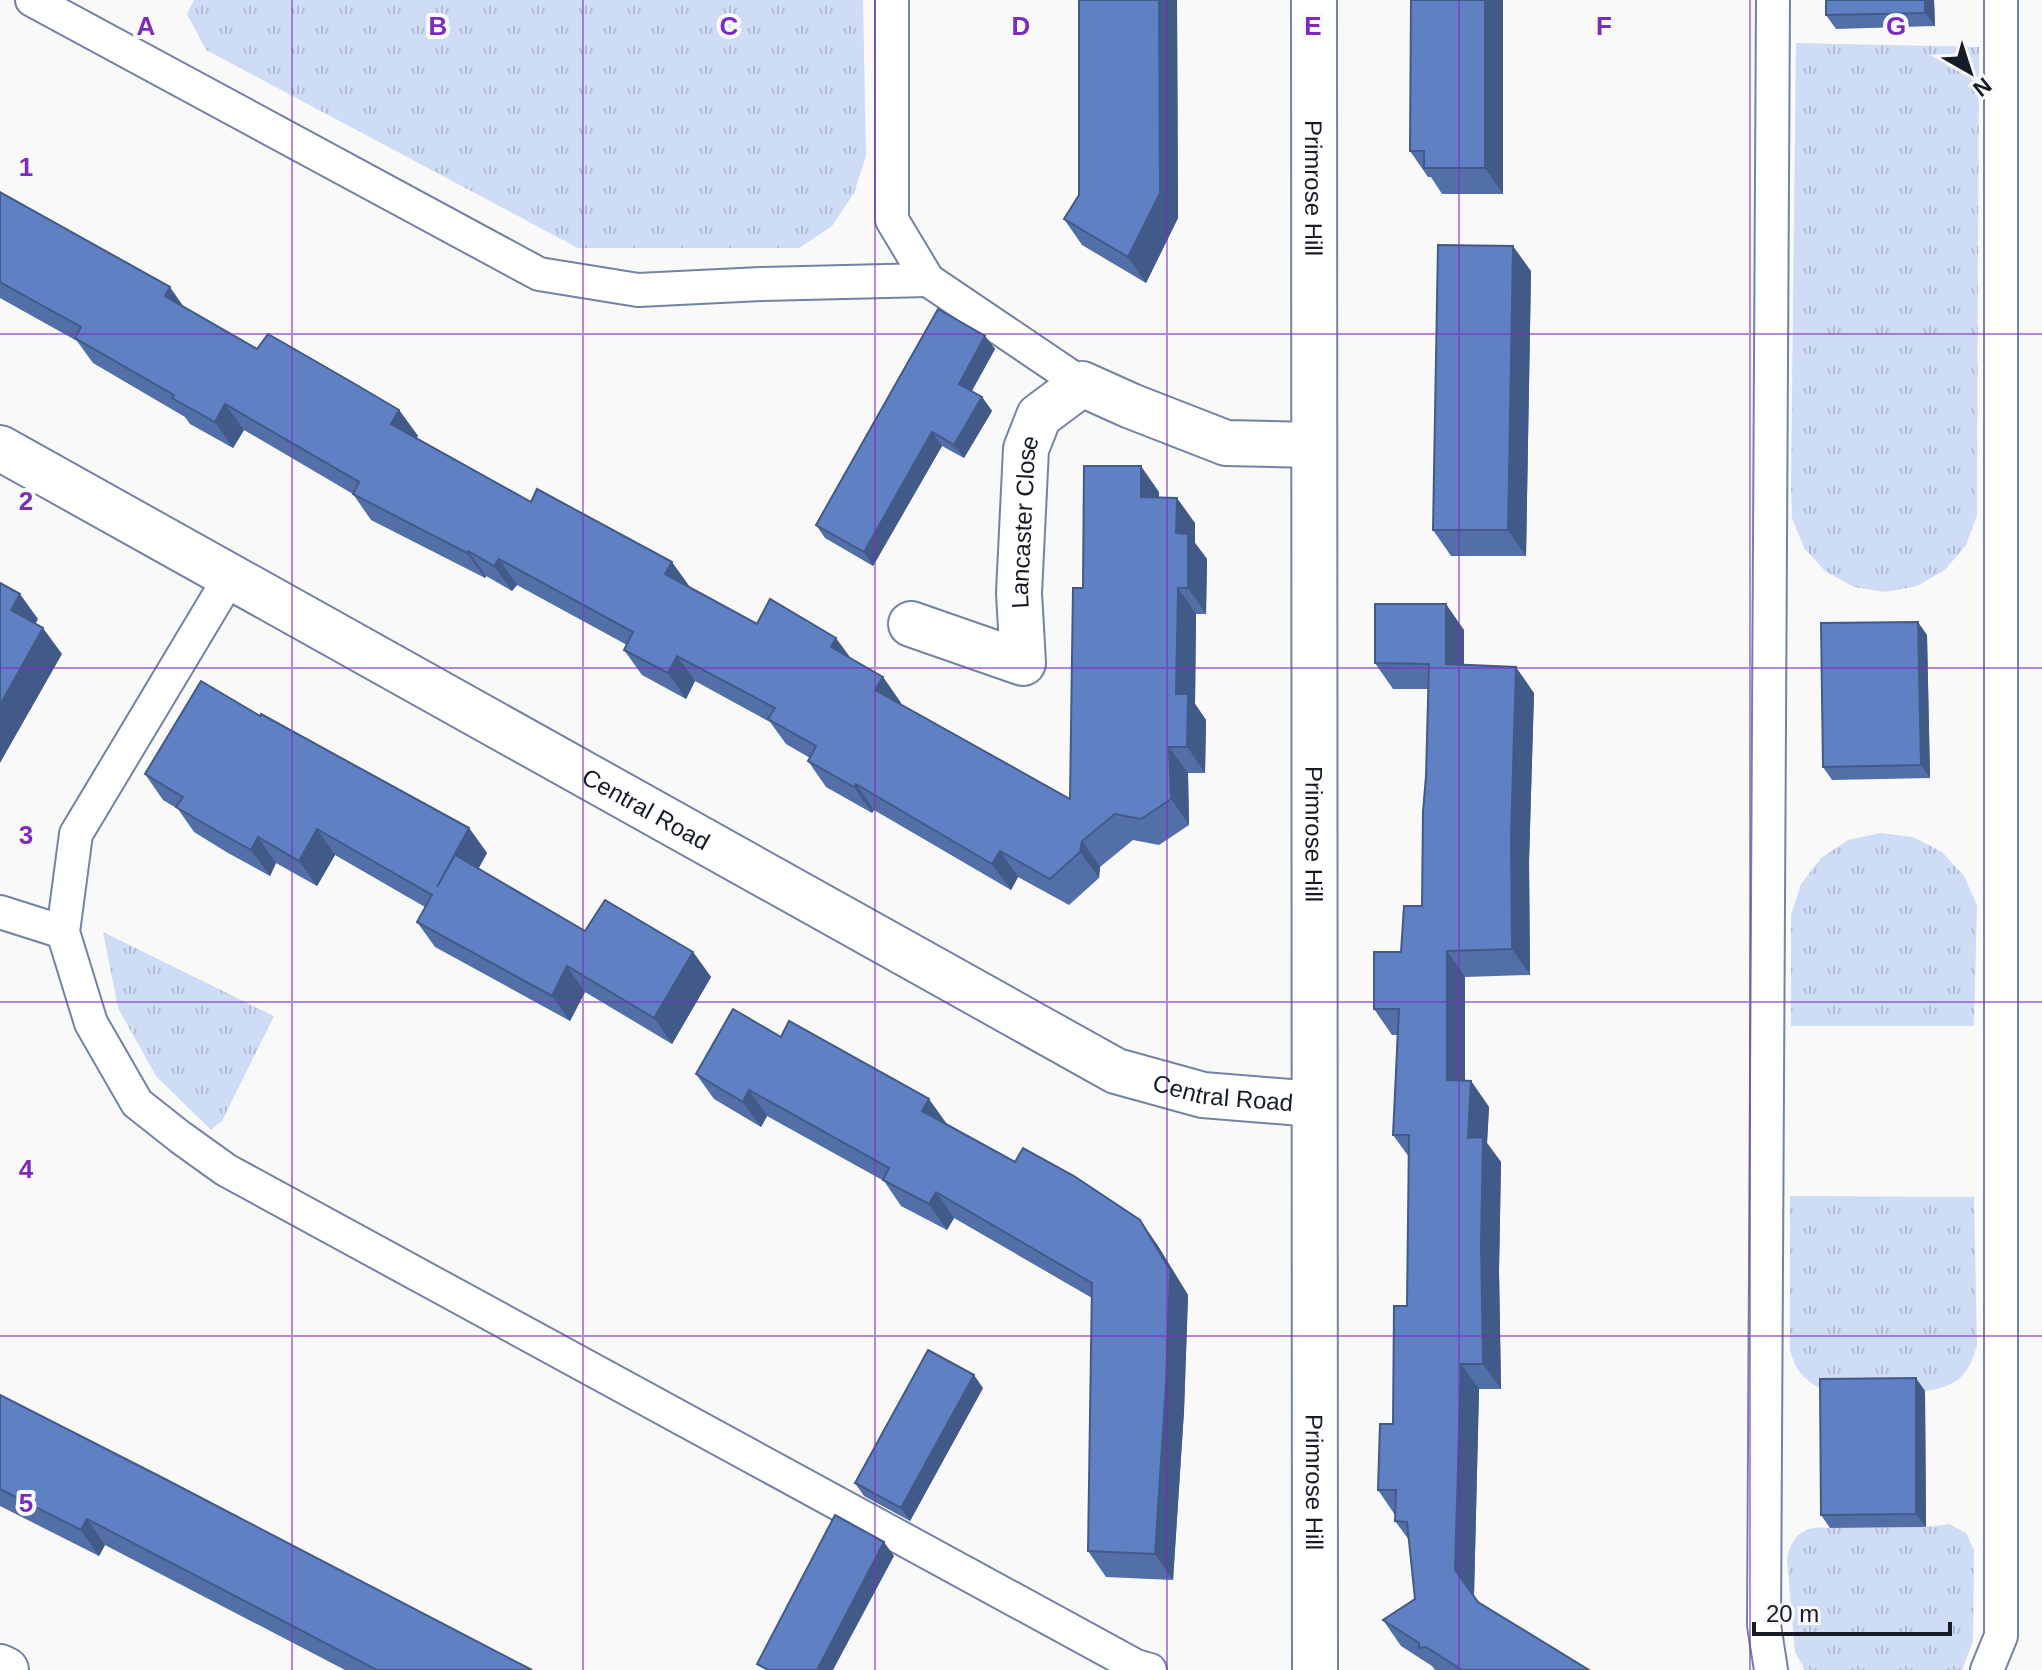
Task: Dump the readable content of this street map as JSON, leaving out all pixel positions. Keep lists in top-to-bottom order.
{
  "streets": {
    "street": ["Primrose Hill", "Lancaster Close", "Central Road"]
  },
  "crossings": [
    ["Primrose Hill", "Central Road"]
  ],
  "scale_bar": "20 m",
  "north": "bottom right",
  "grid": {
    "columns": [
      "A",
      "B",
      "C",
      "D",
      "E",
      "F",
      "G"
    ],
    "rows": [
      "1",
      "2",
      "3",
      "4",
      "5"
    ]
  }
}
